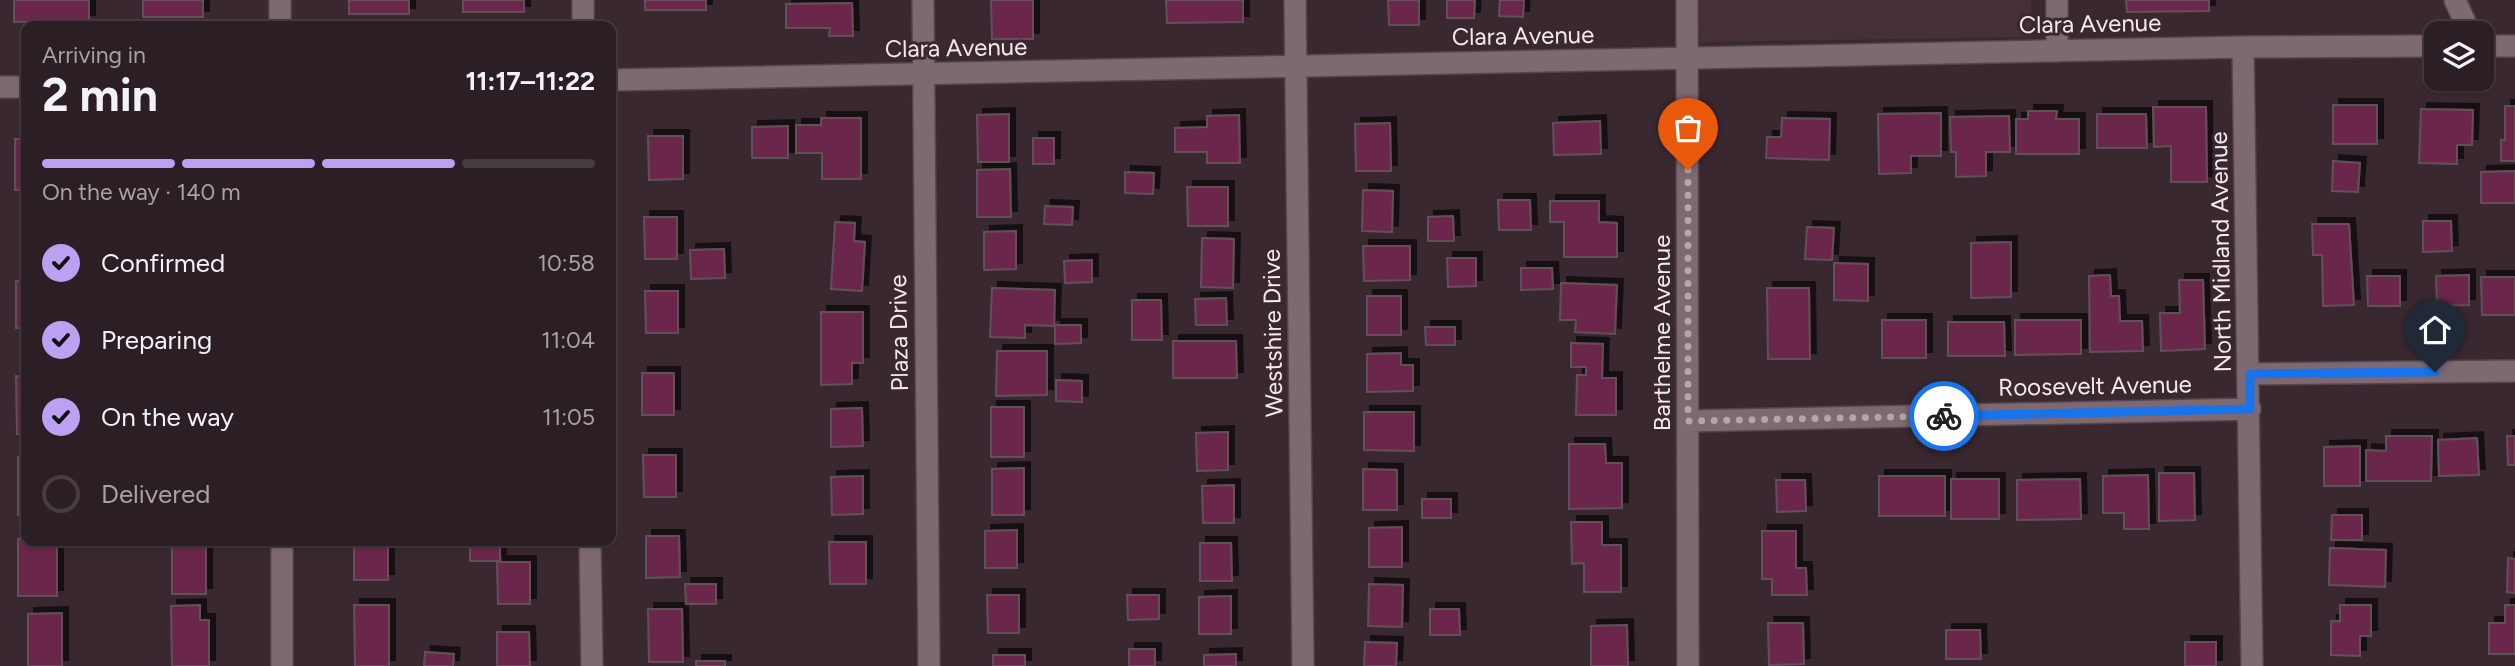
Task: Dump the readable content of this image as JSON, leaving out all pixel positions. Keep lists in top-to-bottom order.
{
  "streets": {
    "street": [
      "Clara Avenue",
      "North Midland Avenue",
      "Plaza Drive",
      "Westshire Drive",
      "Barthelme Avenue",
      "Roosevelt Avenue"
    ]
  },
  "crossings": [
    ["Clara Avenue", "North Midland Avenue"],
    ["Clara Avenue", "Plaza Drive"],
    ["Clara Avenue", "Westshire Drive"],
    ["Clara Avenue", "Barthelme Avenue"],
    ["North Midland Avenue", "Roosevelt Avenue"],
    ["Barthelme Avenue", "Roosevelt Avenue"]
  ],
  "page": {
    "heading": ["2 min", "Arriving in", "11:17–11:22"],
    "bar": "On the way · 140 m",
    "list": [
      ["Confirmed", "10:58"],
      ["Preparing", "11:04"],
      ["On the way", "11:05"],
      "Delivered"
    ]
  }
}
